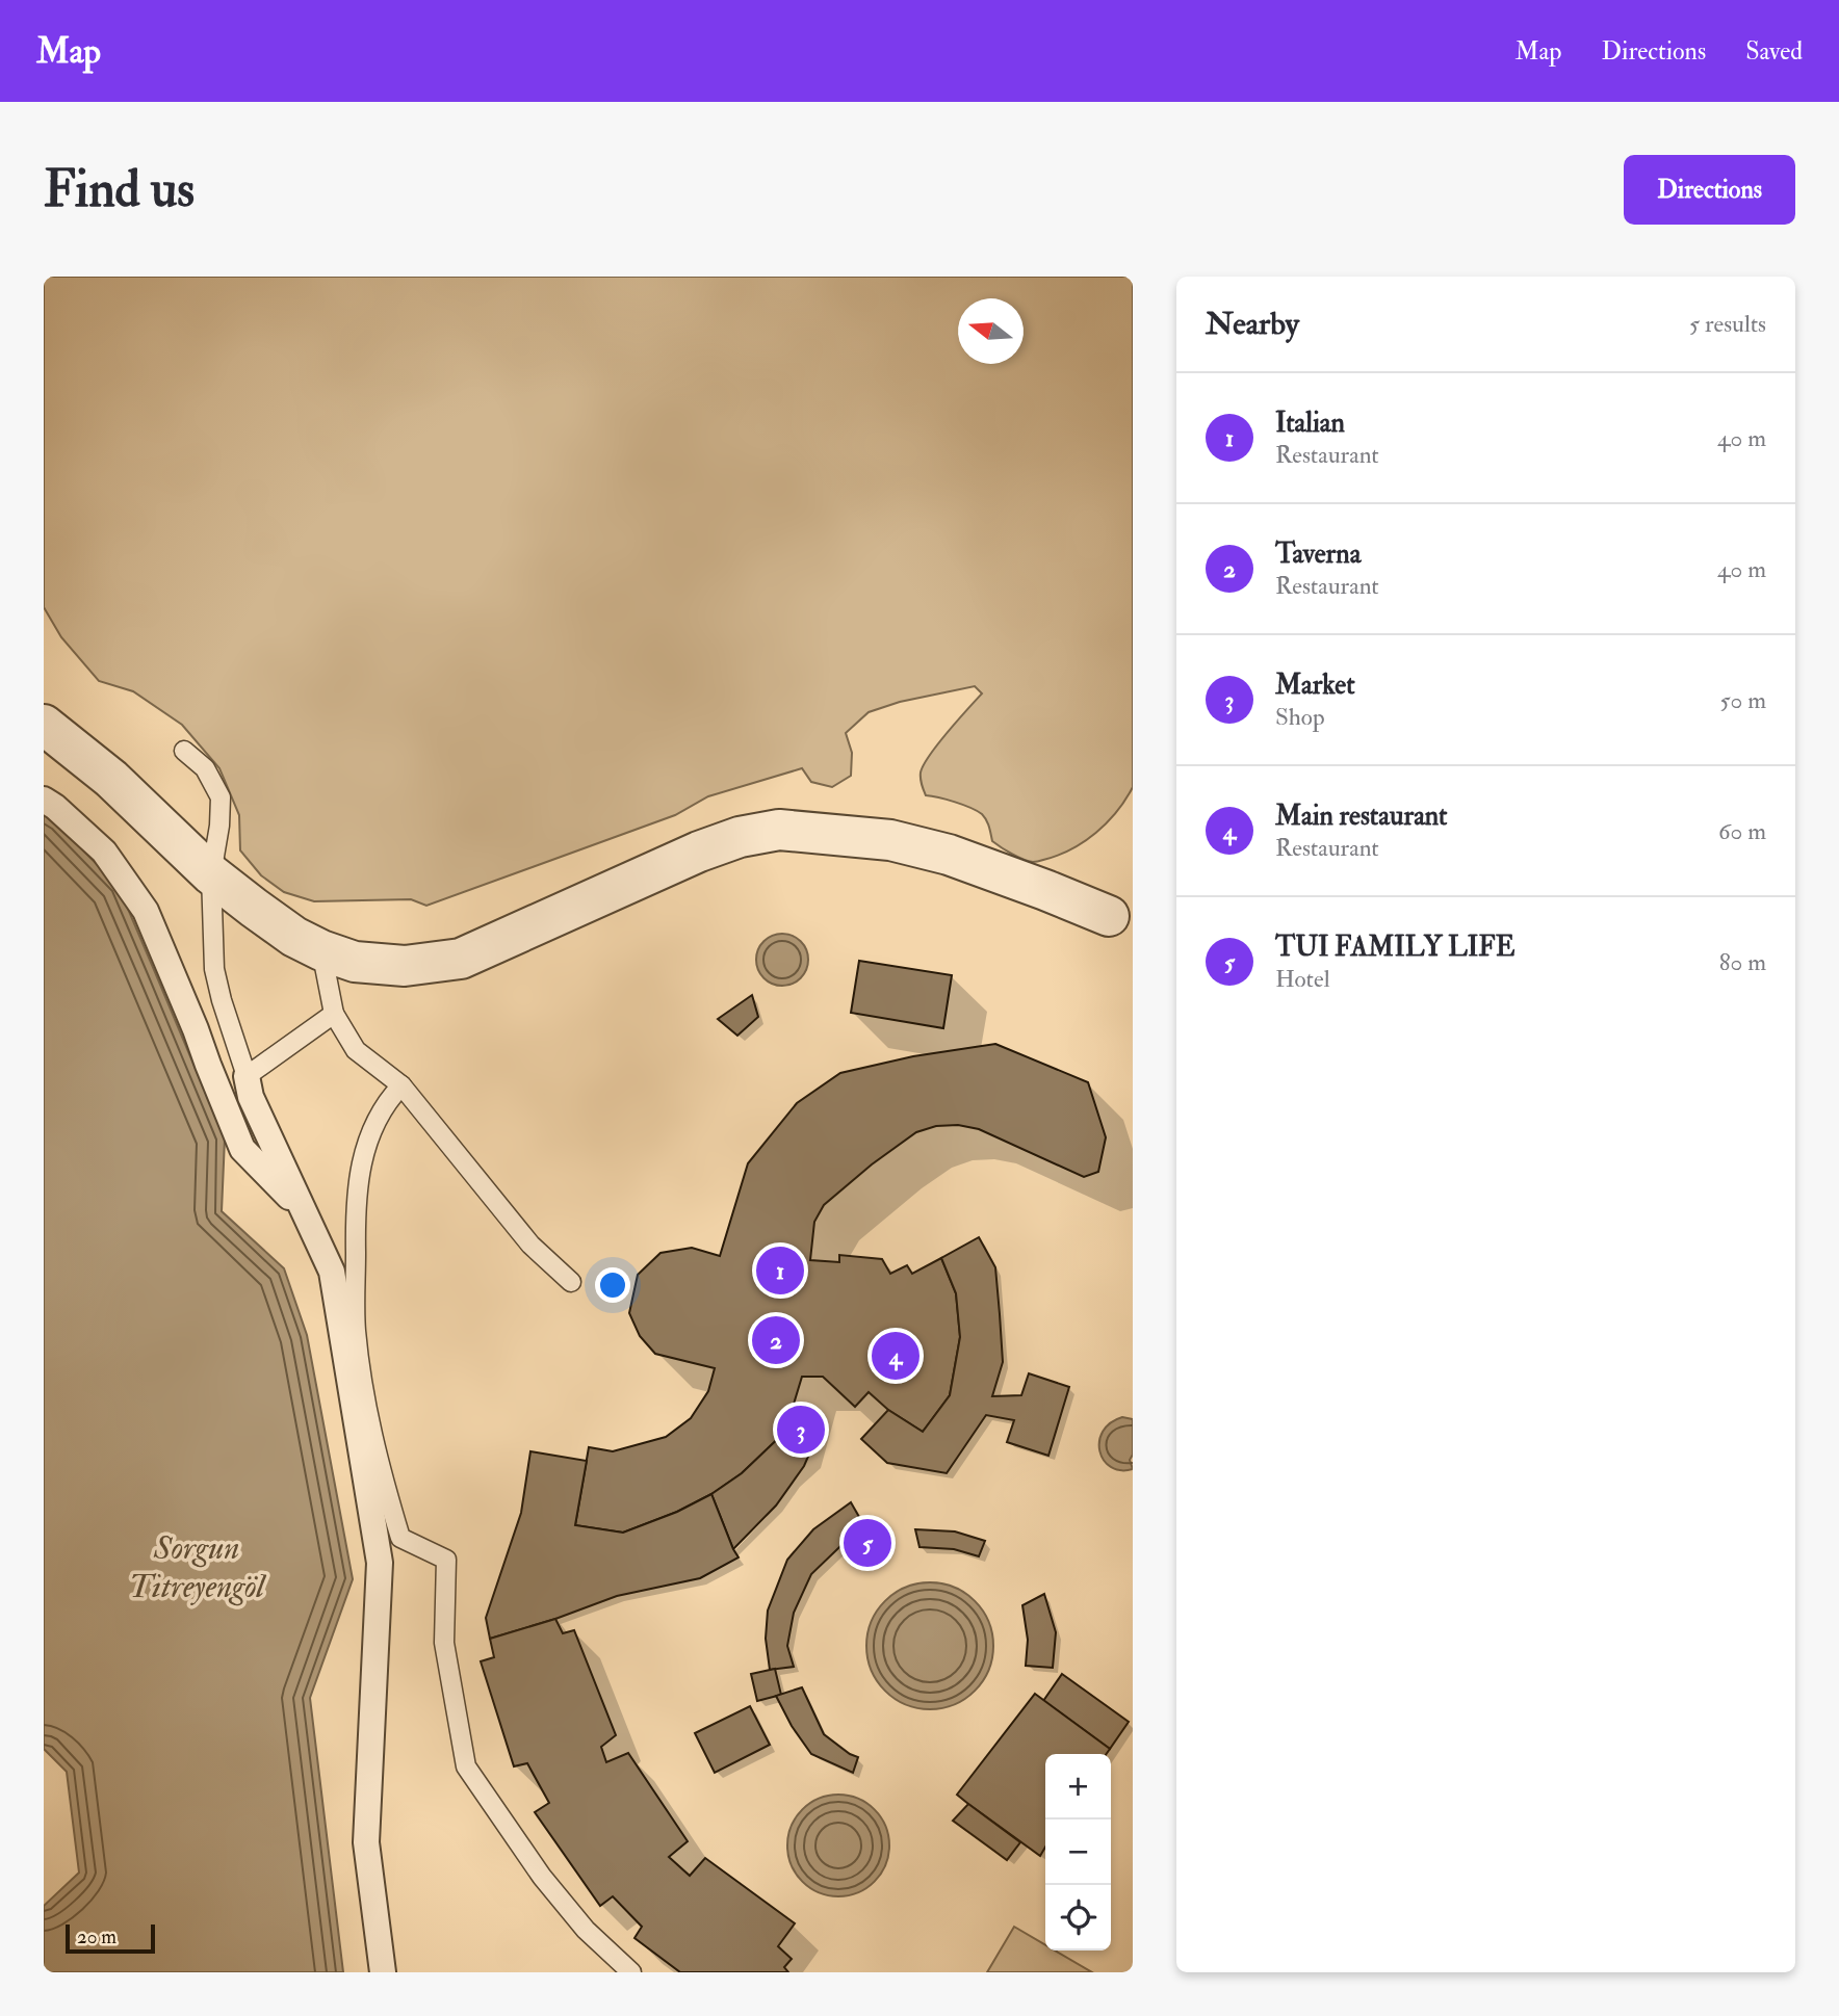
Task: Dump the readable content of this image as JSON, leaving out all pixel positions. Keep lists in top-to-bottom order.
{
  "water": ["Sorgun Titreyengöl"],
  "scale_bar": "20 m",
  "north": "left",
  "page": {
    "header": "Map",
    "nav": ["Map", "Directions", "Saved"],
    "buttons": "Directions",
    "title": "Find us",
    "heading": ["Nearby", "5 results"],
    "list": [
      {
        "mark": "1",
        "name": "Italian",
        "note": "Restaurant",
        "value": "40 m"
      },
      {
        "mark": "2",
        "name": "Taverna",
        "note": "Restaurant",
        "value": "40 m"
      },
      {
        "mark": "3",
        "name": "Market",
        "note": "Shop",
        "value": "50 m"
      },
      {
        "mark": "4",
        "name": "Main restaurant",
        "note": "Restaurant",
        "value": "60 m"
      },
      {
        "mark": "5",
        "name": "TUI FAMILY LIFE",
        "note": "Hotel",
        "value": "80 m"
      }
    ],
    "pins": [
      "1",
      "2",
      "4",
      "3",
      "5"
    ],
    "map_buttons": ["+", "−"],
    "scale": "20 m"
  }
}
